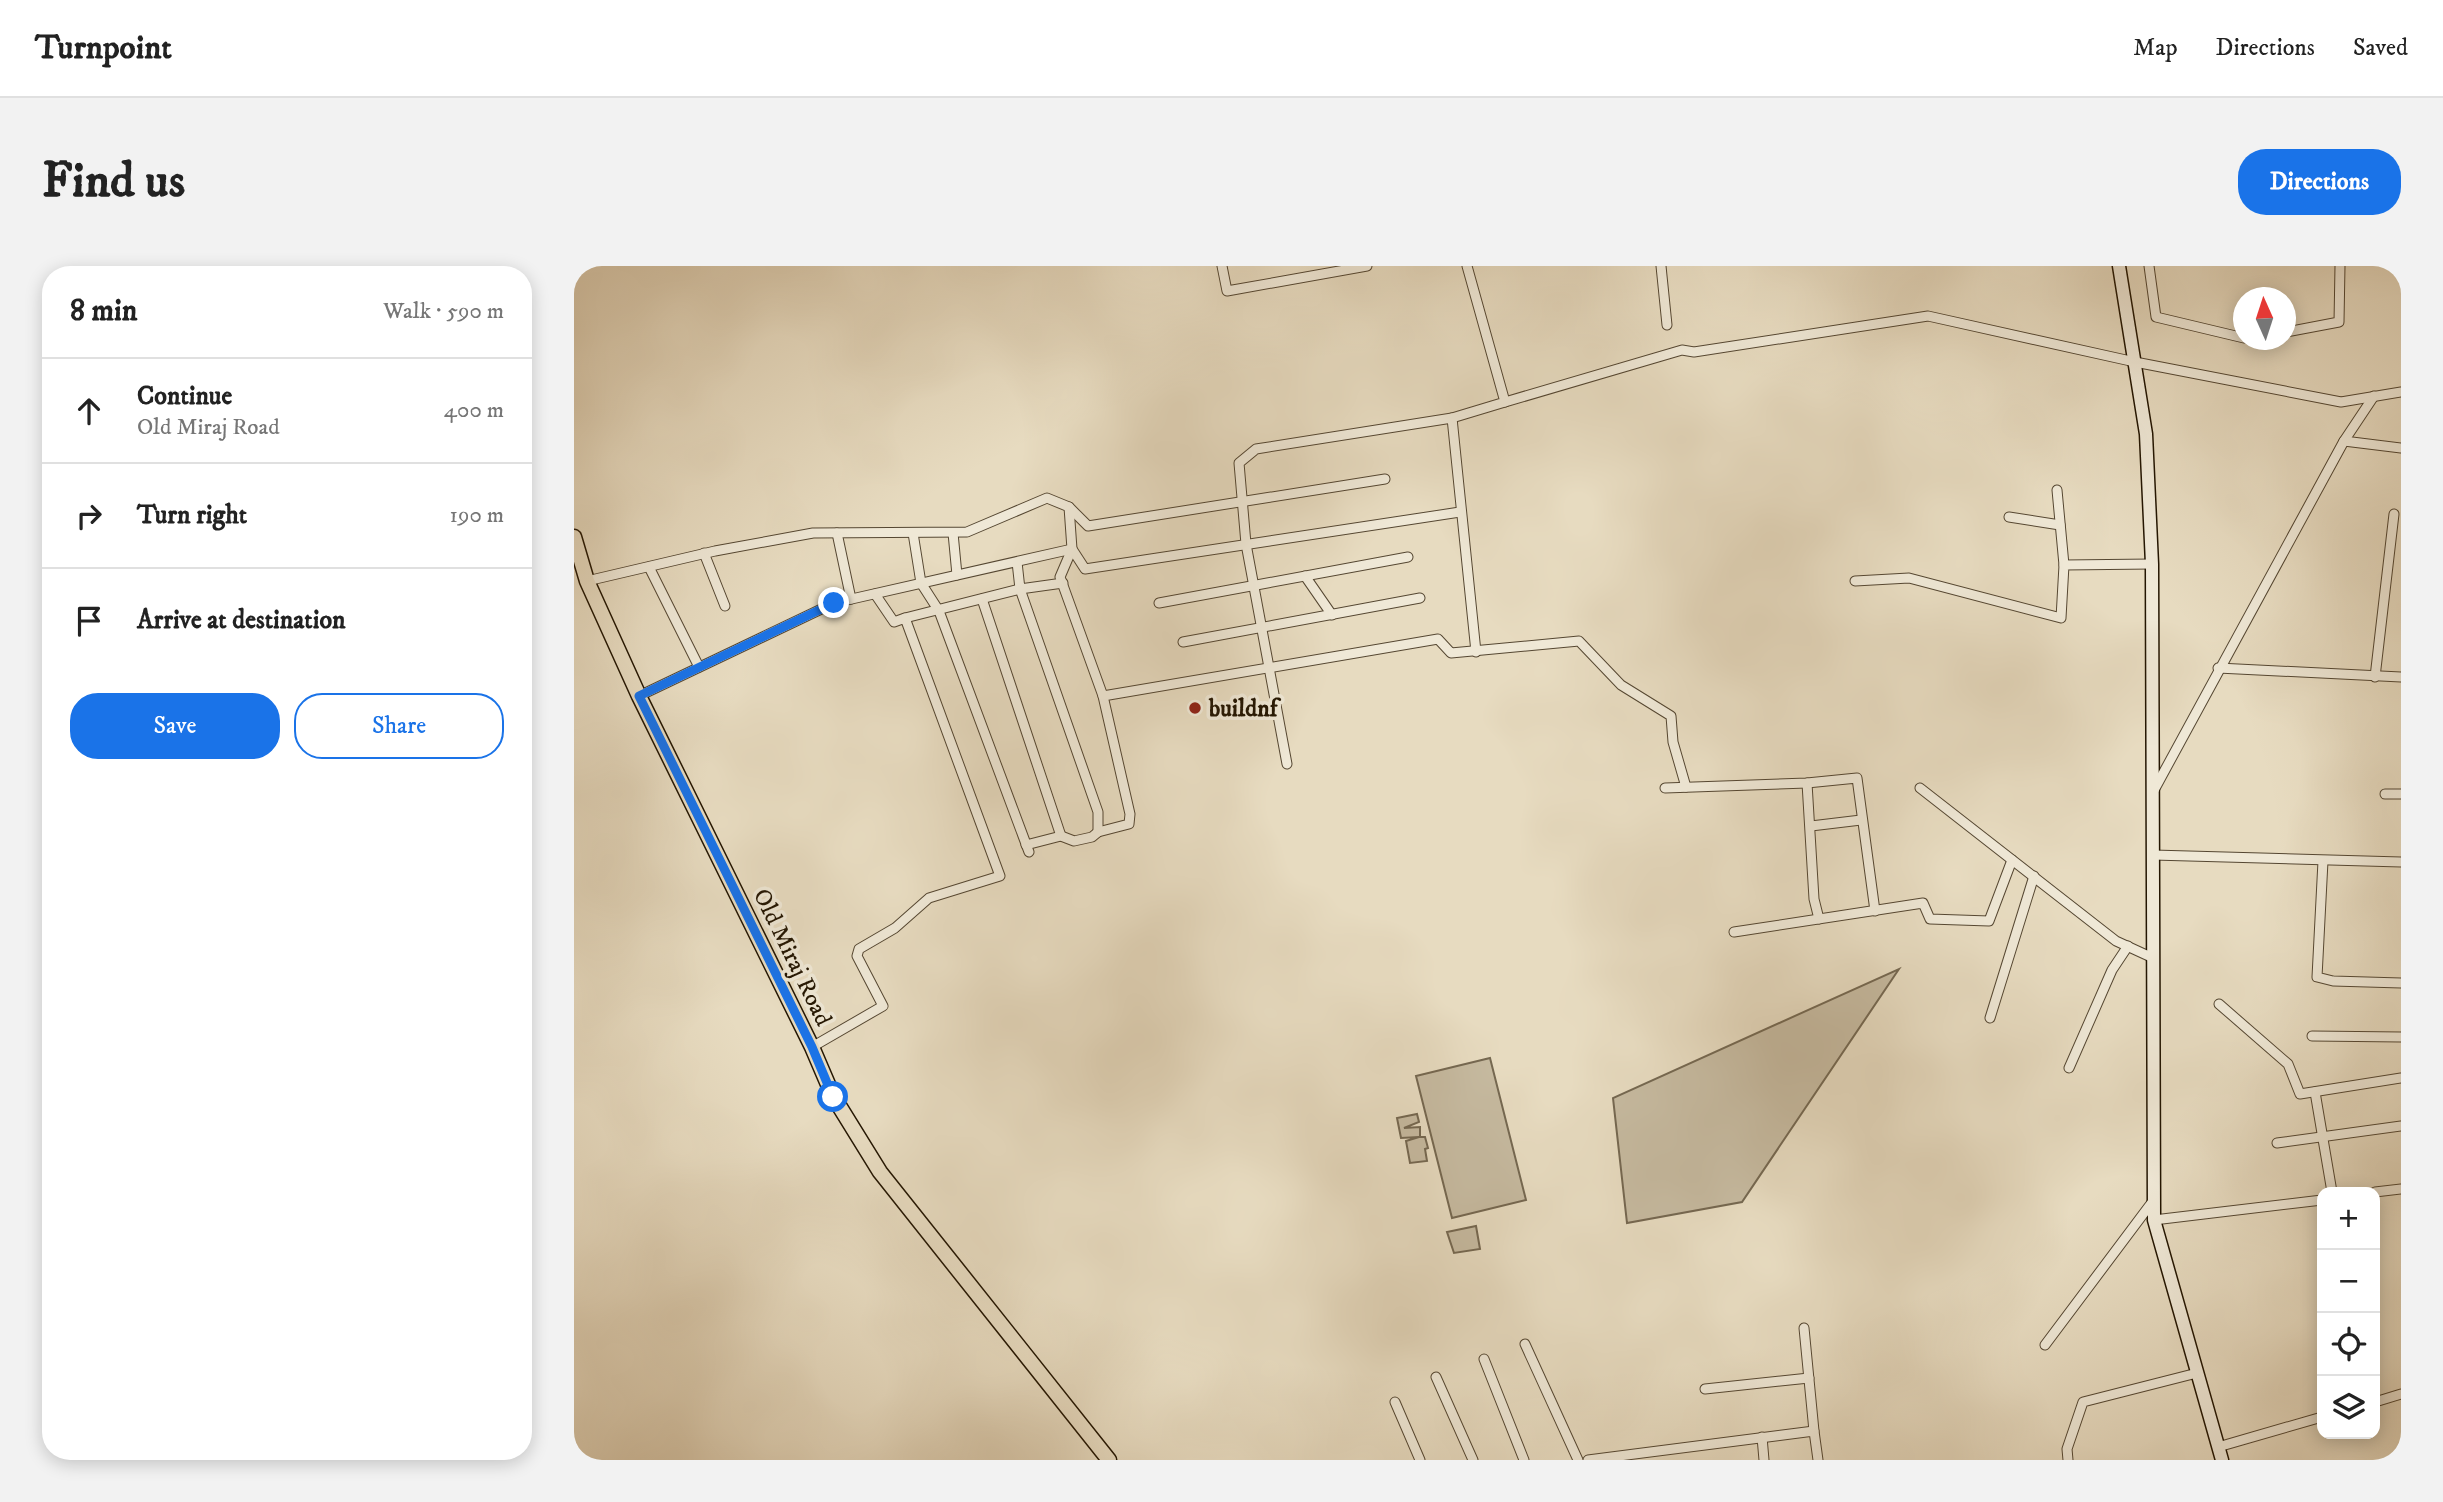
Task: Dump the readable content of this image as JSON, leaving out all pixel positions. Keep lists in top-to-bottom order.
{
  "streets": {
    "main road": ["Old Miraj Road"]
  },
  "places": ["buildnf"],
  "north": "top",
  "page": {
    "header": "Turnpoint",
    "nav": ["Map", "Directions", "Saved"],
    "buttons": [
      "Directions",
      ["Save", "Share"]
    ],
    "title": "Find us",
    "heading": ["8 min", "Walk · 590 m"],
    "list": [
      ["Continue", "Old Miraj Road", "400 m"],
      ["Turn right", "190 m"],
      "Arrive at destination"
    ],
    "map_buttons": ["+", "−"]
  }
}
